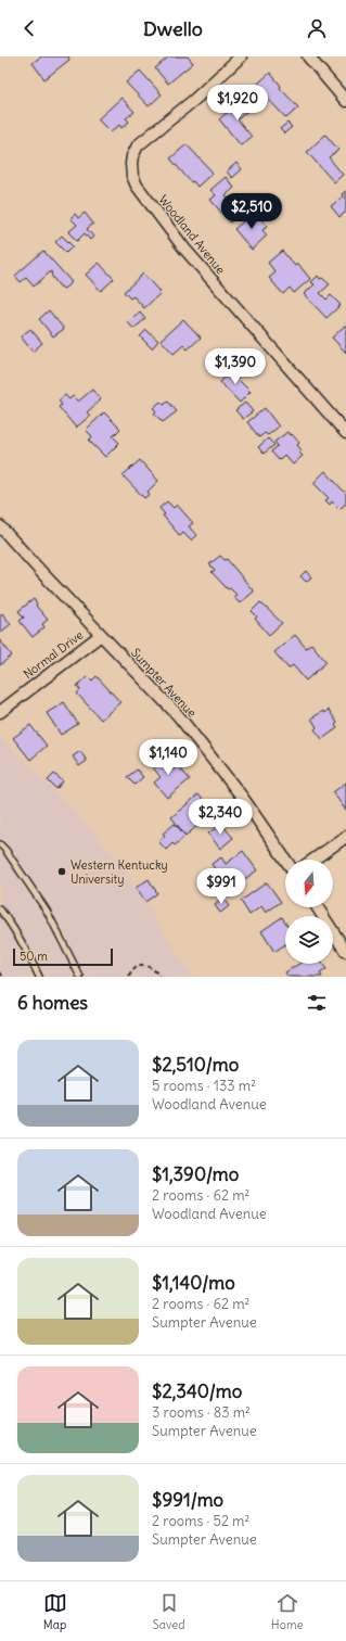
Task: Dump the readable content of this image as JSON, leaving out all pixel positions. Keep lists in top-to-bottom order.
{
  "streets": {
    "street": ["Woodland Avenue", "Normal Drive", "Sumpter Avenue"]
  },
  "crossings": [
    ["Normal Drive", "Sumpter Avenue"]
  ],
  "places": ["Western Kentucky University"],
  "scale_bar": "50 m",
  "north": "bottom",
  "page": {
    "header": "Dwello",
    "price": [
      "$1,920",
      "$2,510",
      "$1,390",
      "$1,140",
      "$2,340",
      "$991"
    ],
    "scale": "50 m",
    "heading": "6 homes",
    "list": [
      {
        "name": "$2,510/mo",
        "note": "5 rooms · 133 m² · Woodland Avenue"
      },
      {
        "name": "$1,390/mo",
        "note": "2 rooms · 62 m² · Woodland Avenue"
      },
      {
        "name": "$1,140/mo",
        "note": "2 rooms · 62 m² · Sumpter Avenue"
      },
      {
        "name": "$2,340/mo",
        "note": "3 rooms · 83 m² · Sumpter Avenue"
      },
      {
        "name": "$991/mo",
        "note": "2 rooms · 52 m² · Sumpter Avenue"
      }
    ],
    "tabs": ["Map", "Saved", "Home"]
  }
}
